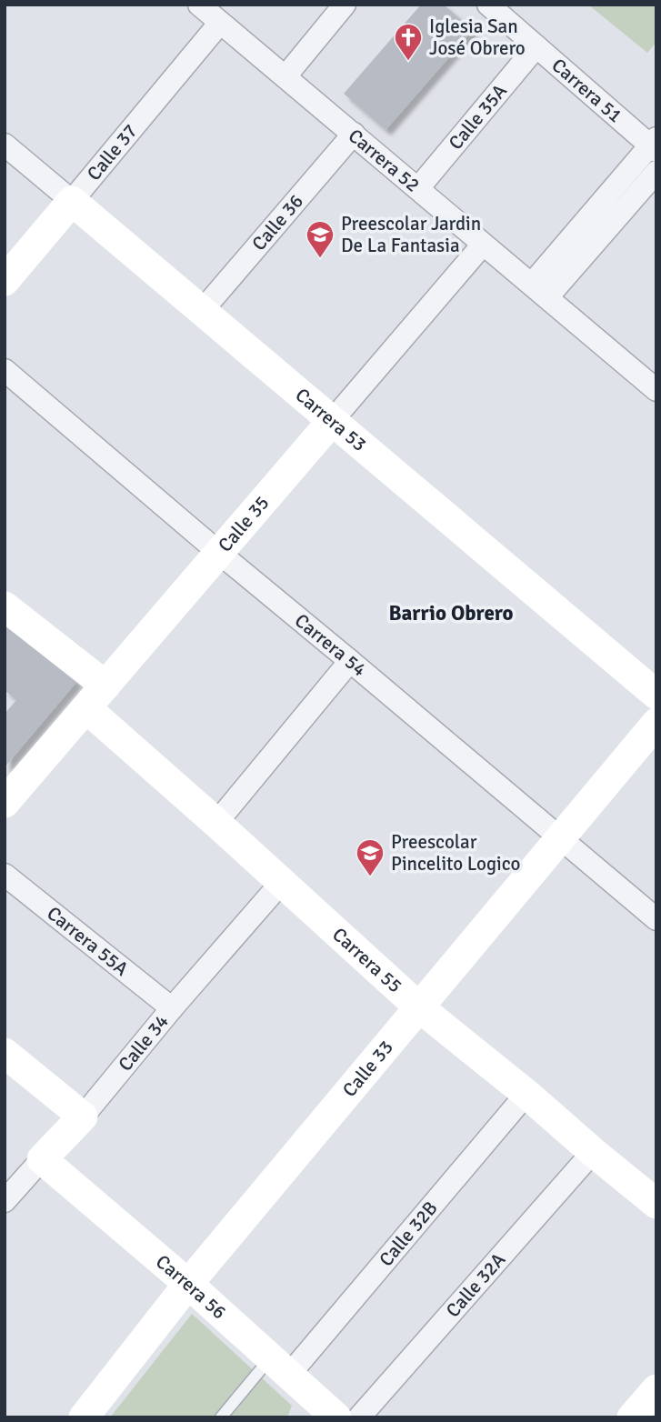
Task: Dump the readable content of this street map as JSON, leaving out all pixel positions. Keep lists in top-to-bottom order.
{
  "streets": {
    "street": [
      "Carrera 51",
      "Calle 35A",
      "Calle 37",
      "Carrera 52",
      "Calle 36",
      "Carrera 53",
      "Calle 35",
      "Carrera 54",
      "Carrera 55A",
      "Carrera 55",
      "Calle 34",
      "Calle 33",
      "Calle 32B",
      "Calle 32A",
      "Carrera 56"
    ]
  },
  "crossings": [
    ["Carrera 51", "Calle 35A"],
    ["Calle 35A", "Carrera 52"],
    ["Calle 37", "Carrera 52"],
    ["Calle 37", "Carrera 53"],
    ["Carrera 52", "Calle 36"],
    ["Carrera 52", "Calle 35"],
    ["Calle 36", "Carrera 53"],
    ["Carrera 53", "Calle 35"],
    ["Calle 35", "Carrera 54"],
    ["Calle 35", "Carrera 55"],
    ["Carrera 54", "Calle 33"],
    ["Carrera 55A", "Calle 34"],
    ["Carrera 55", "Calle 34"],
    ["Carrera 55", "Calle 33"],
    ["Carrera 55", "Calle 32B"],
    ["Carrera 55", "Calle 32A"],
    ["Calle 34", "Carrera 56"],
    ["Calle 33", "Carrera 56"],
    ["Calle 32B", "Carrera 56"]
  ],
  "districts": ["Barrio Obrero"],
  "places": {
    "church": ["Iglesia San José Obrero"],
    "school or university": ["Preescolar Jardin De La Fantasia", "Preescolar Pincelito Logico"]
  }
}
